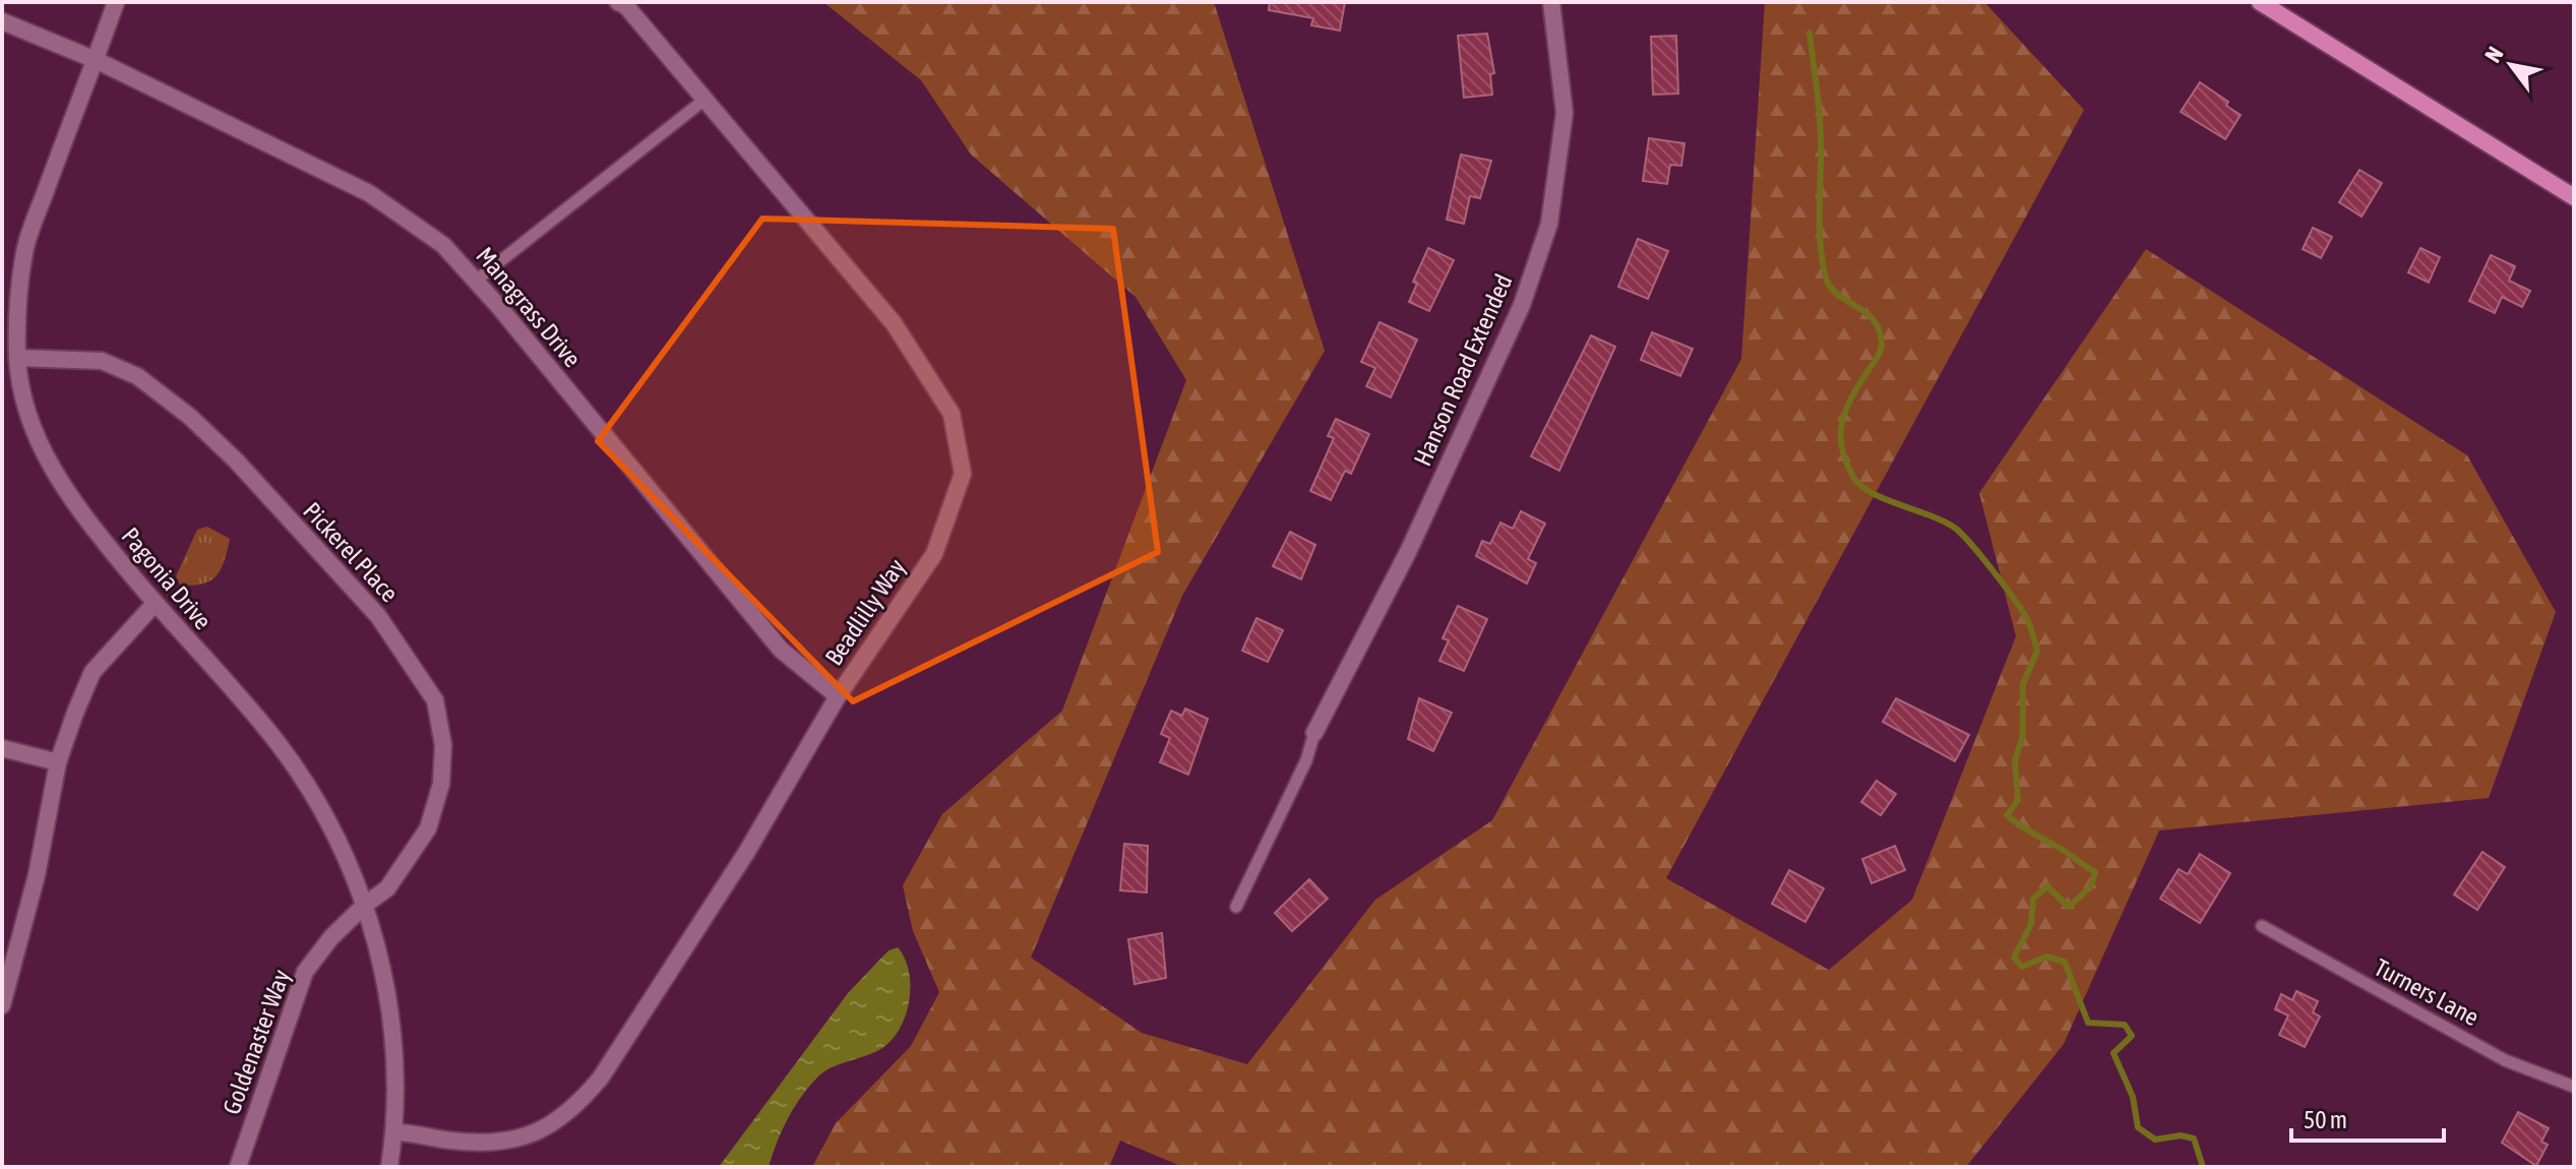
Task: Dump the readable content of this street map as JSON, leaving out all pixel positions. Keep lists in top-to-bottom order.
{
  "streets": {
    "street": [
      "Managrass Drive",
      "Hanson Road Extended",
      "Pickerel Place",
      "Pagonia Drive",
      "Beadlilly Way",
      "Goldenaster Way"
    ],
    "lane": ["Turners Lane"]
  },
  "crossings": [
    ["Managrass Drive", "Pagonia Drive"],
    ["Managrass Drive", "Beadlilly Way"],
    ["Pickerel Place", "Pagonia Drive"],
    ["Pickerel Place", "Goldenaster Way"],
    ["Pagonia Drive", "Beadlilly Way"],
    ["Pagonia Drive", "Goldenaster Way"]
  ],
  "scale_bar": "50 m",
  "north": "top left"
}
